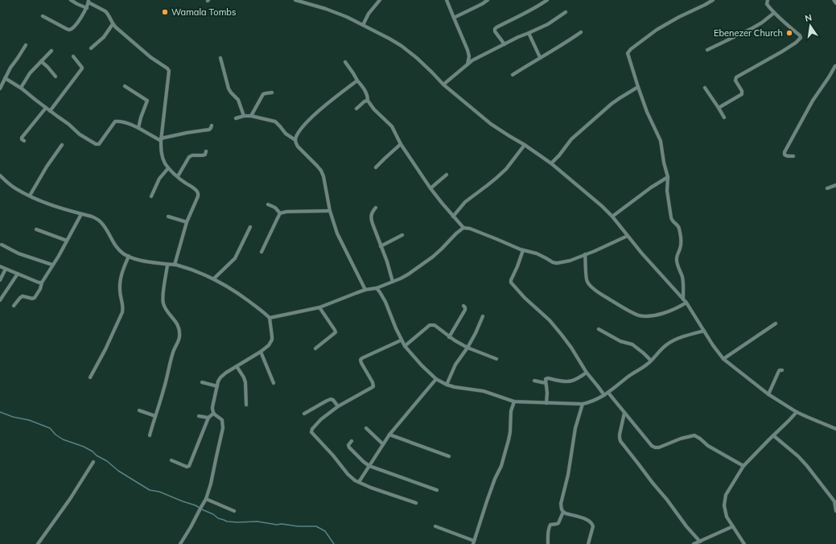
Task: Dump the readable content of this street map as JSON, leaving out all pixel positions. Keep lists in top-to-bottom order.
{
  "places": ["Wamala Tombs", "Ebenezer Church"],
  "north": "top"
}
